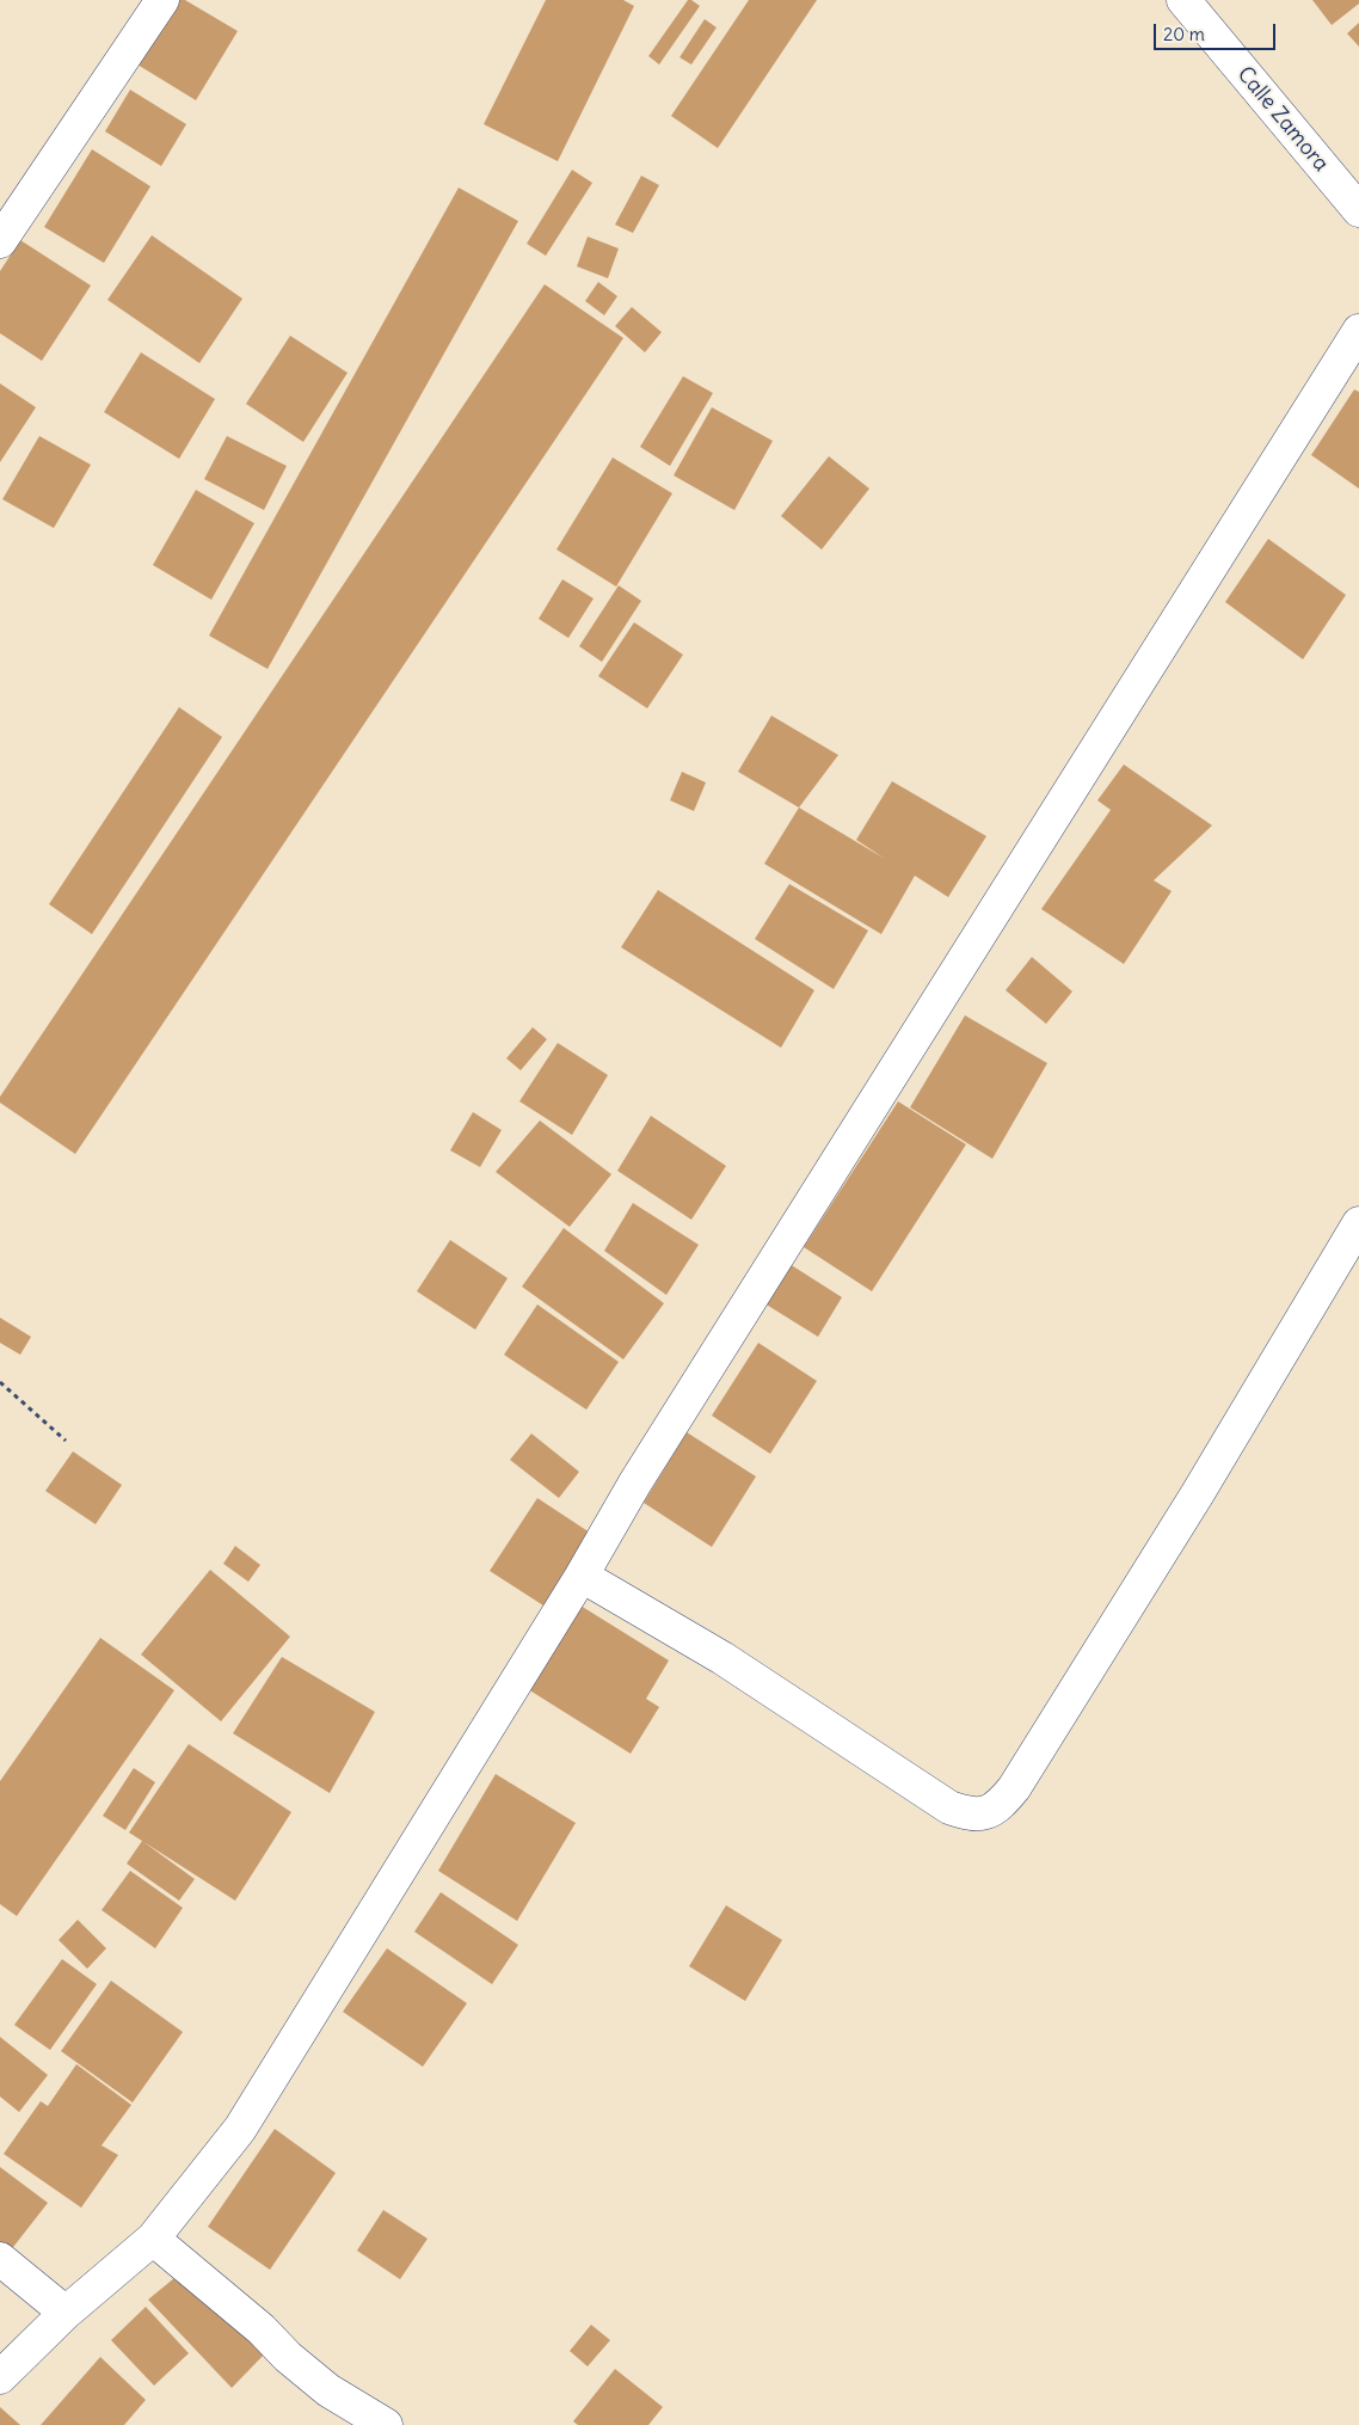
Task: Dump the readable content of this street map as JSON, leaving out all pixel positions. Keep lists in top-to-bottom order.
{
  "streets": {
    "street": ["Calle Zamora"]
  },
  "scale_bar": "20 m"
}
